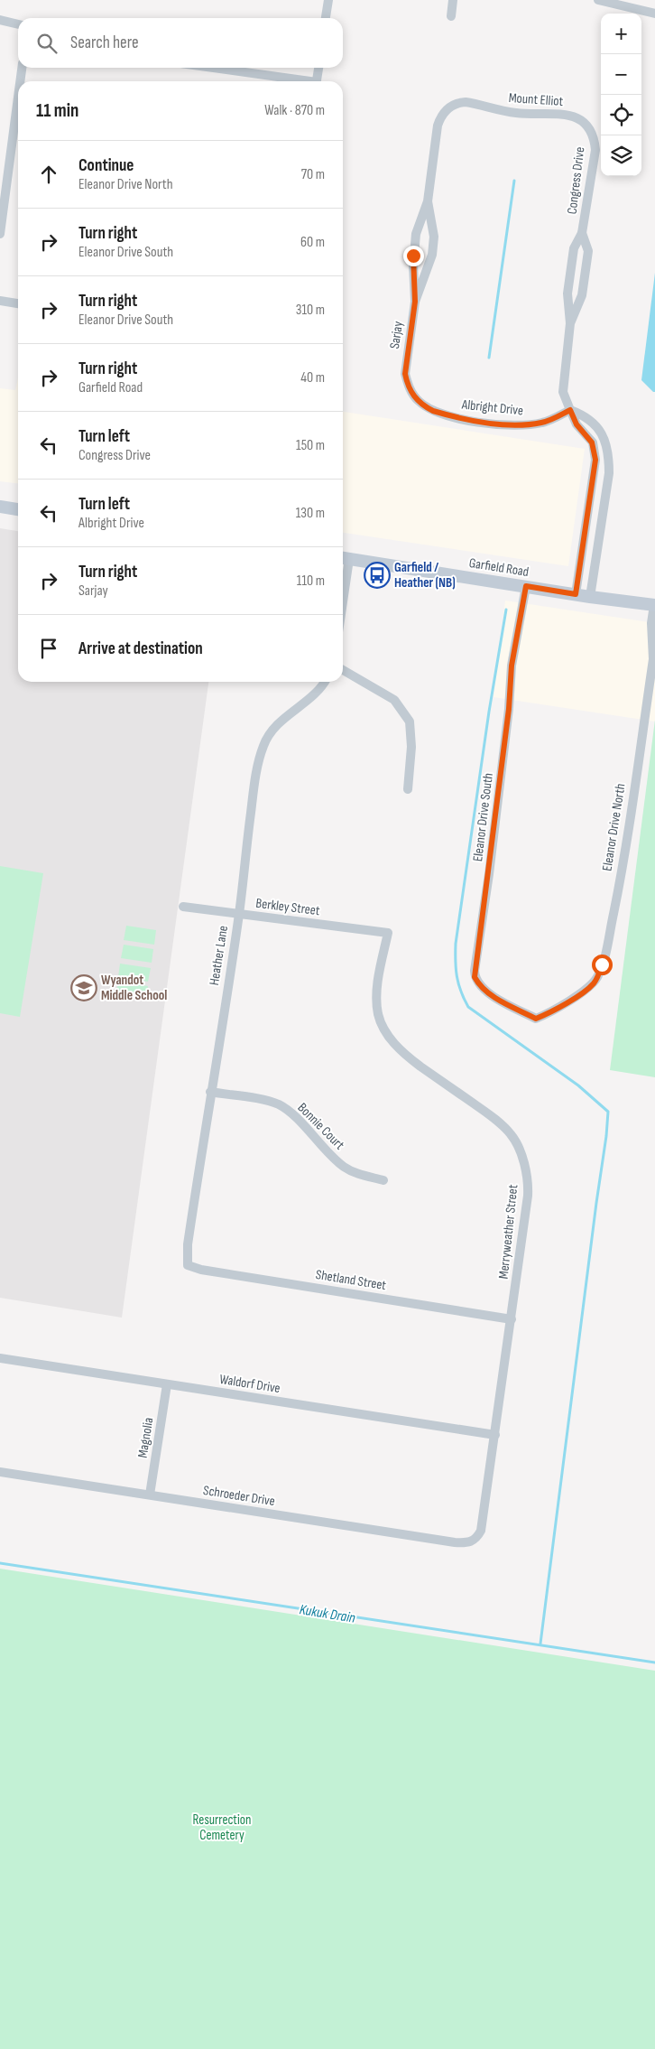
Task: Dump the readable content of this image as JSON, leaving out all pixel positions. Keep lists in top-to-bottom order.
{
  "streets": {
    "main road": ["Garfield Road"],
    "street": [
      "Mount Elliot",
      "Congress Drive",
      "Sarjay",
      "Albright Drive",
      "Eleanor Drive South",
      "Eleanor Drive North",
      "Berkley Street",
      "Heather Lane",
      "Bonnie Court",
      "Merryweather Street",
      "Shetland Street",
      "Waldorf Drive",
      "Magnolia",
      "Schroeder Drive"
    ]
  },
  "crossings": [
    ["Mount Elliot", "Congress Drive"],
    ["Mount Elliot", "Sarjay"],
    ["Congress Drive", "Albright Drive"],
    ["Congress Drive", "Garfield Road"],
    ["Sarjay", "Albright Drive"],
    ["Garfield Road", "Eleanor Drive South"],
    ["Garfield Road", "Eleanor Drive North"],
    ["Eleanor Drive South", "Eleanor Drive North"],
    ["Berkley Street", "Heather Lane"],
    ["Berkley Street", "Merryweather Street"],
    ["Heather Lane", "Bonnie Court"],
    ["Heather Lane", "Shetland Street"],
    ["Merryweather Street", "Shetland Street"],
    ["Merryweather Street", "Waldorf Drive"],
    ["Merryweather Street", "Schroeder Drive"],
    ["Waldorf Drive", "Magnolia"],
    ["Magnolia", "Schroeder Drive"]
  ],
  "water": ["Kukuk Drain"],
  "parks": ["Resurrection Cemetery"],
  "places": {
    "bus stop": ["Garfield / Heather (NB)"],
    "school or university": ["Wyandot Middle School"]
  },
  "page": {
    "map_buttons": ["+", "−"],
    "search": "Search here",
    "heading": ["11 min", "Walk · 870 m"],
    "list": [
      ["Continue", "Eleanor Drive North", "70 m"],
      ["Turn right", "Eleanor Drive South", "60 m"],
      ["Turn right", "Eleanor Drive South", "310 m"],
      ["Turn right", "Garfield Road", "40 m"],
      ["Turn left", "Congress Drive", "150 m"],
      ["Turn left", "Albright Drive", "130 m"],
      ["Turn right", "Sarjay", "110 m"],
      "Arrive at destination"
    ]
  }
}
